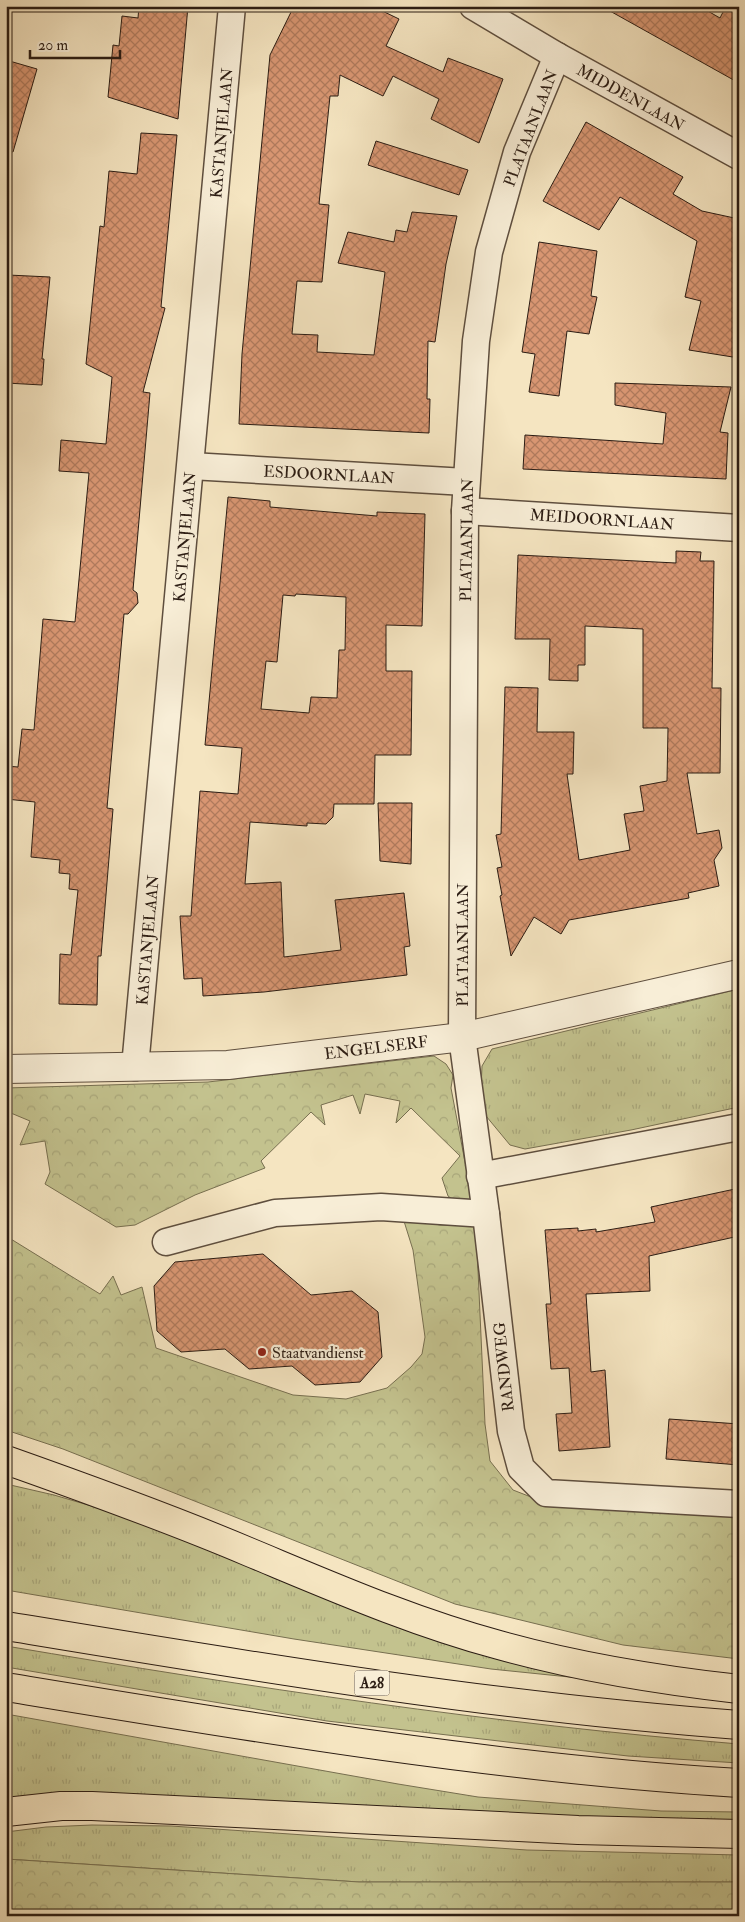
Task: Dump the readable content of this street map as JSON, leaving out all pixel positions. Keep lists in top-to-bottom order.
{
  "streets": {
    "highway": ["A28"],
    "street": [
      "MIDDENLAAN",
      "PLATAANLAAN",
      "KASTANJELAAN",
      "ESDOORNLAAN",
      "MEIDOORNLAAN",
      "ENGELSERF",
      "RANDWEG"
    ]
  },
  "crossings": [
    ["MIDDENLAAN", "PLATAANLAAN"],
    ["PLATAANLAAN", "ESDOORNLAAN"],
    ["PLATAANLAAN", "MEIDOORNLAAN"],
    ["PLATAANLAAN", "ENGELSERF"],
    ["PLATAANLAAN", "RANDWEG"],
    ["KASTANJELAAN", "ESDOORNLAAN"],
    ["KASTANJELAAN", "ENGELSERF"],
    ["ENGELSERF", "RANDWEG"]
  ],
  "places": ["Staatvandienst"],
  "scale_bar": "20 m"
}
